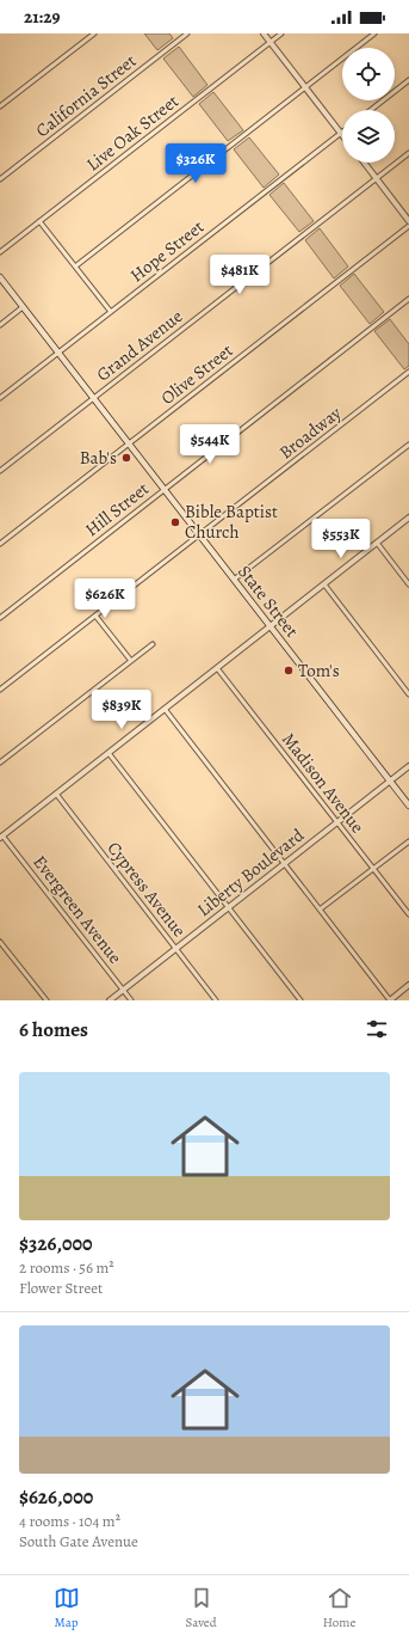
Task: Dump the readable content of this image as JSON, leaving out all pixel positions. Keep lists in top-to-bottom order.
{
  "streets": {
    "main road": ["State Street"],
    "street": [
      "California Street",
      "Live Oak Street",
      "Hope Street",
      "Grand Avenue",
      "Olive Street",
      "Broadway",
      "Hill Street",
      "Madison Avenue",
      "Liberty Boulevard",
      "Cypress Avenue",
      "Evergreen Avenue"
    ]
  },
  "crossings": [
    ["Hope Street", "State Street"],
    ["Grand Avenue", "State Street"],
    ["Olive Street", "State Street"],
    ["Broadway", "State Street"],
    ["Hill Street", "State Street"],
    ["State Street", "Liberty Boulevard"],
    ["Madison Avenue", "Liberty Boulevard"],
    ["Liberty Boulevard", "Cypress Avenue"],
    ["Liberty Boulevard", "Evergreen Avenue"]
  ],
  "places": ["Bab's", "Bible Baptist Church", "Tom's"],
  "page": {
    "status": "21:29",
    "price": [
      "$326K",
      "$481K",
      "$544K",
      "$553K",
      "$626K",
      "$839K"
    ],
    "heading": "6 homes",
    "list": [
      {
        "name": "$326,000",
        "note": "2 rooms · 56 m² · Flower Street"
      },
      {
        "name": "$626,000",
        "note": "4 rooms · 104 m² · South Gate Avenue"
      }
    ],
    "tabs": ["Map", "Saved", "Home"]
  }
}
